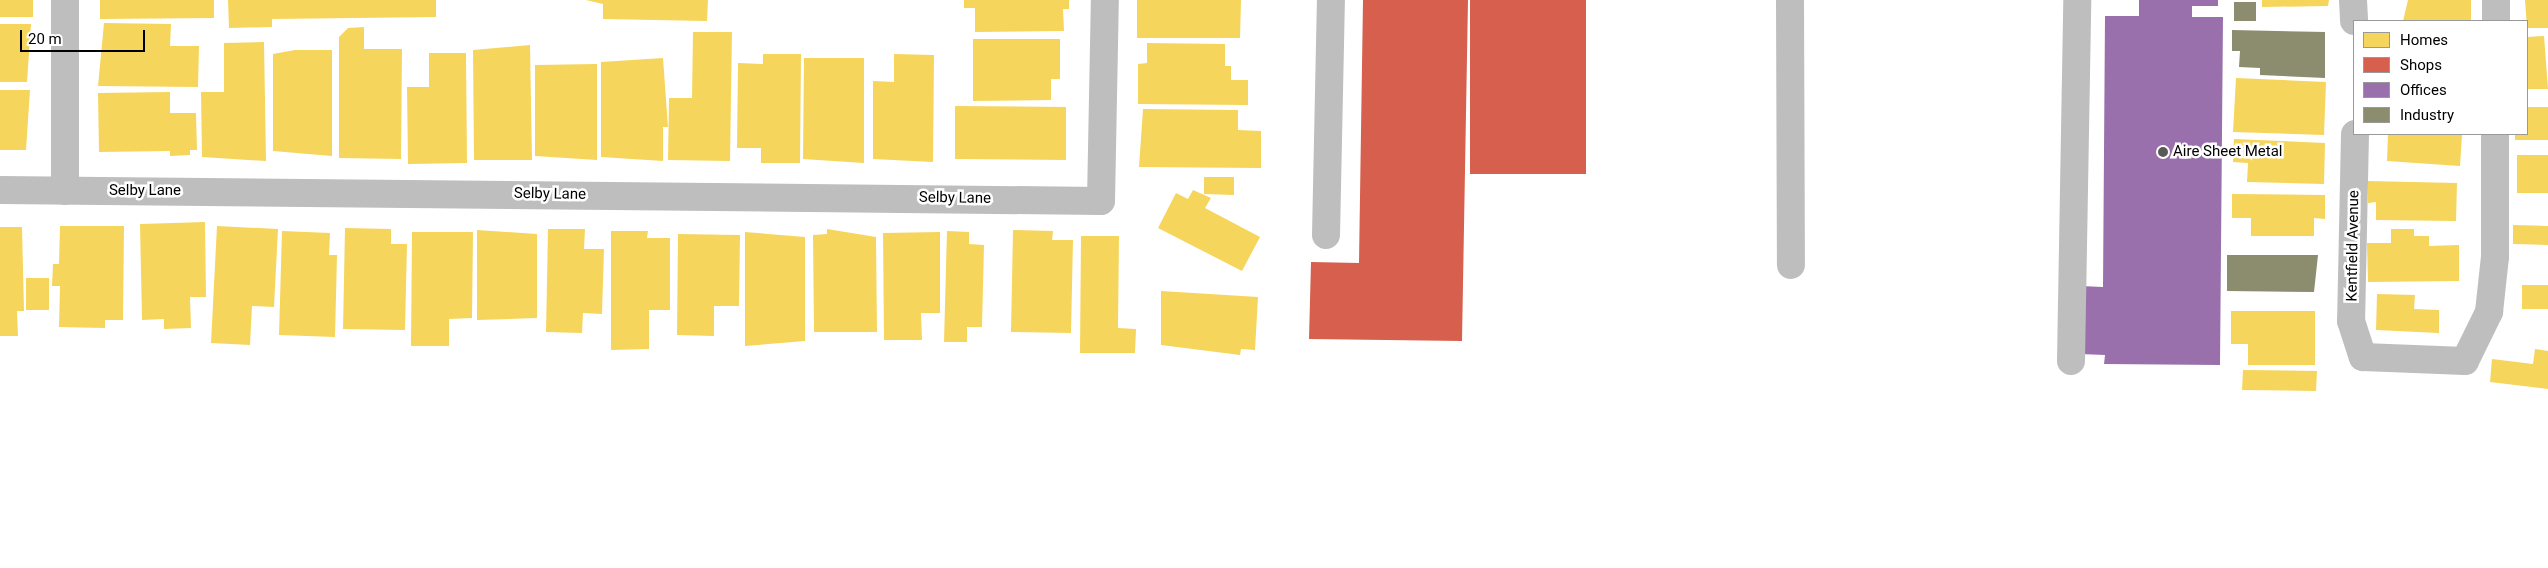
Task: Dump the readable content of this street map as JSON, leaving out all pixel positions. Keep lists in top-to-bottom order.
{
  "streets": {
    "lane": ["Selby Lane", "Kentfield Avenue"]
  },
  "places": ["Aire Sheet Metal"],
  "legend": [
    "Homes",
    "Shops",
    "Offices",
    "Industry"
  ],
  "scale_bar": "20 m"
}
